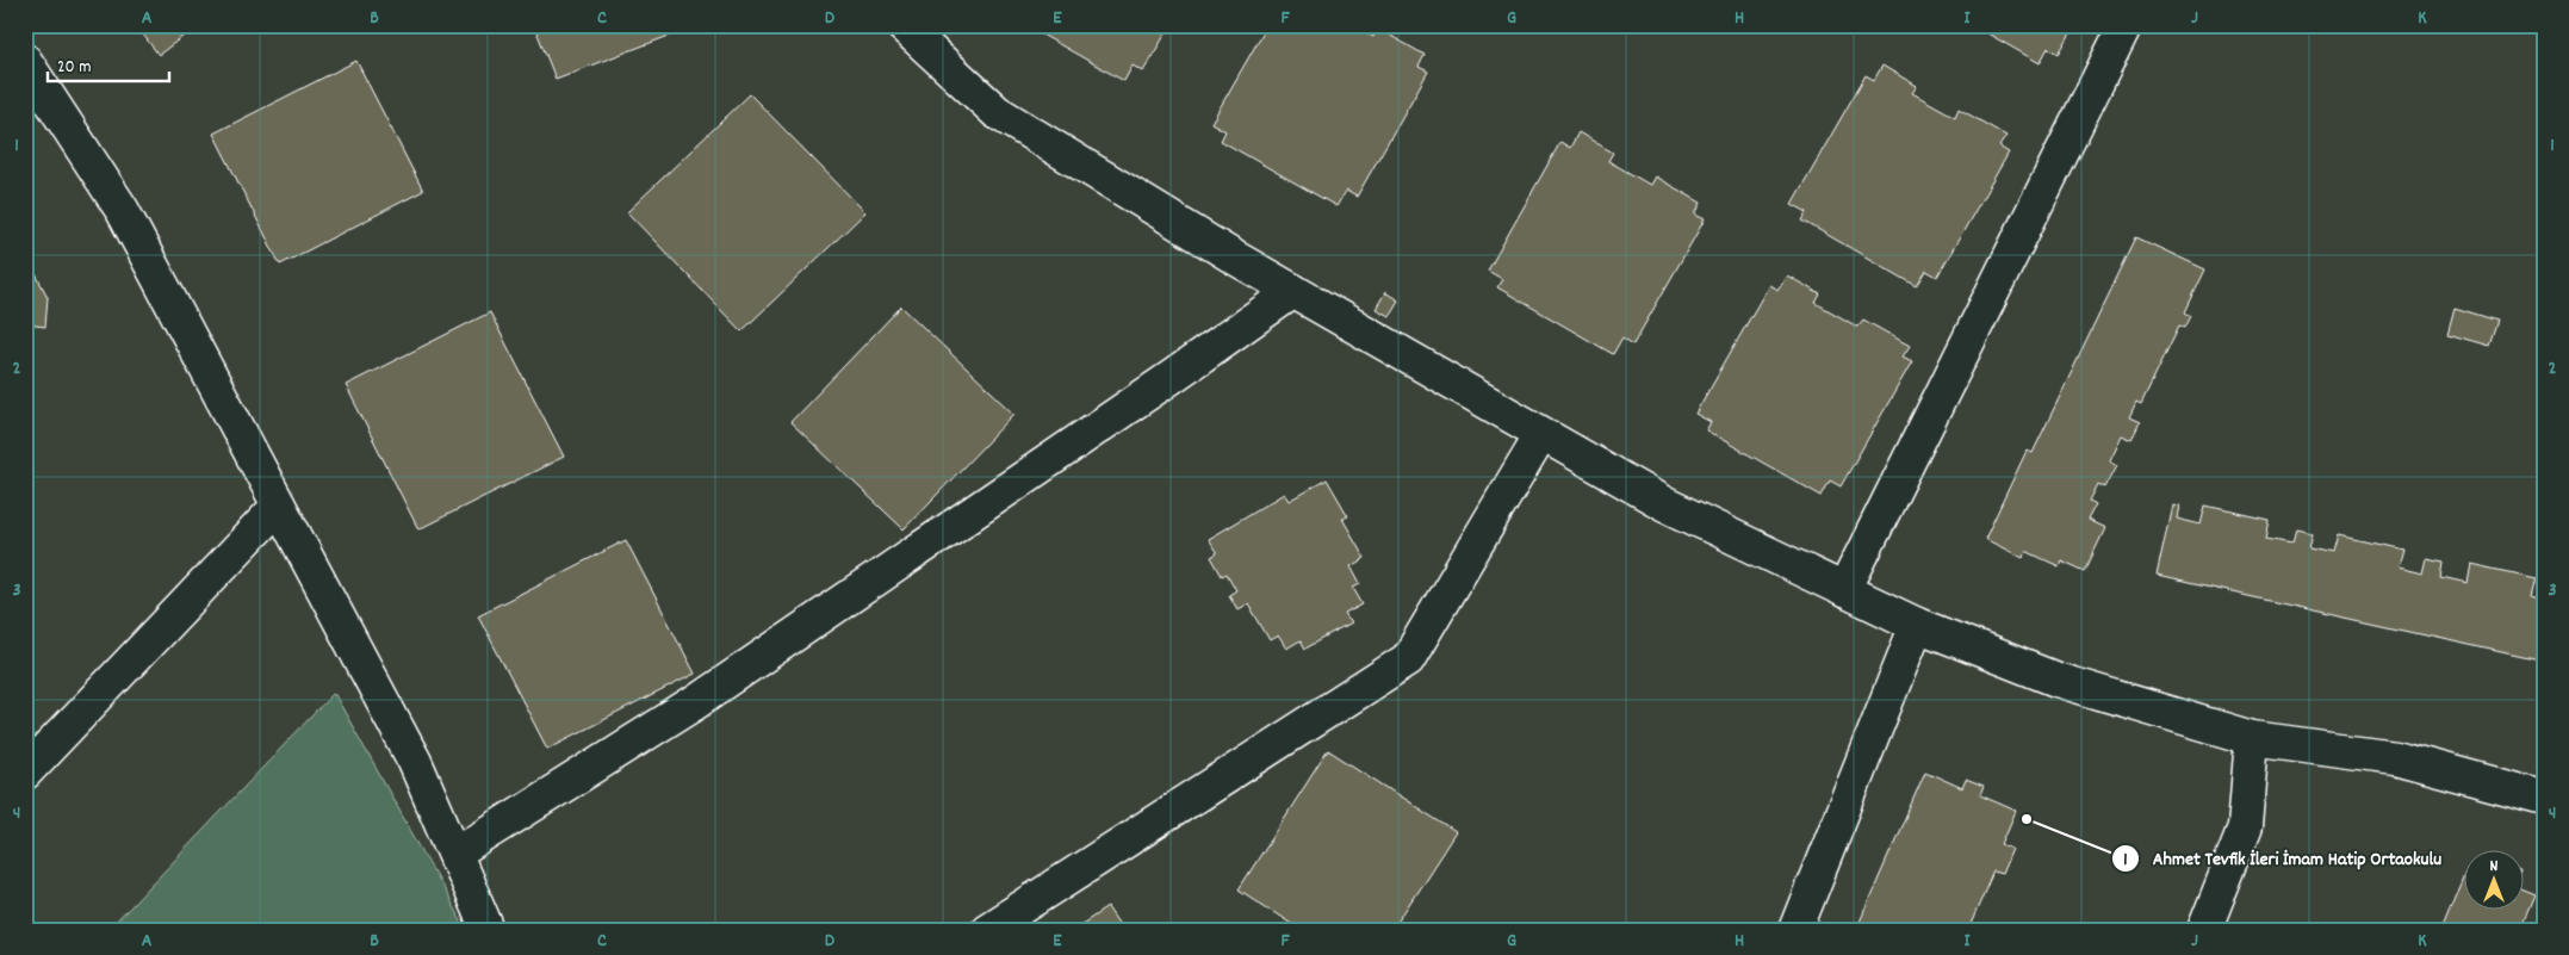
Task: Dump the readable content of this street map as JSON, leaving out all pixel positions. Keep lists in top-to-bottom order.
{
  "places": ["Ahmet Tevfik İleri İmam Hatip Ortaokulu"],
  "scale_bar": "20 m",
  "north": "top",
  "grid": {
    "columns": [
      "A",
      "B",
      "C",
      "D",
      "E",
      "F",
      "G",
      "H",
      "I",
      "J",
      "K"
    ],
    "rows": [
      "1",
      "2",
      "3",
      "4"
    ]
  }
}
